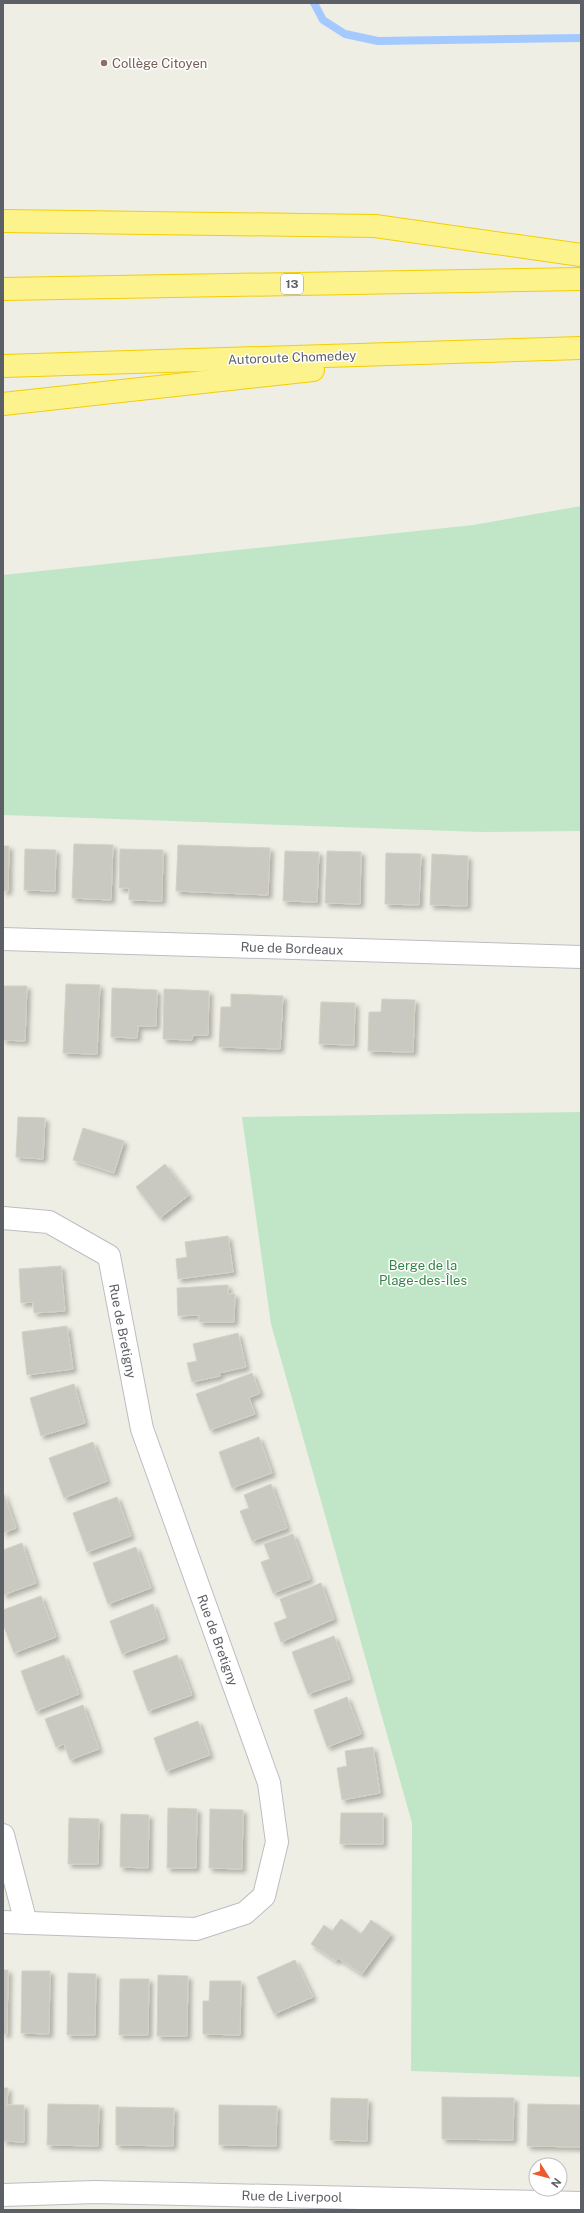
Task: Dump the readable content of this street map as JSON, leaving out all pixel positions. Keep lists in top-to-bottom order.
{
  "streets": {
    "highway": ["13", "Autoroute Chomedey"],
    "street": ["Rue de Bordeaux", "Rue de Bretigny", "Rue de Liverpool"]
  },
  "parks": ["Berge de la Plage-des-Îles"],
  "places": ["Collège Citoyen"],
  "north": "bottom right"
}
